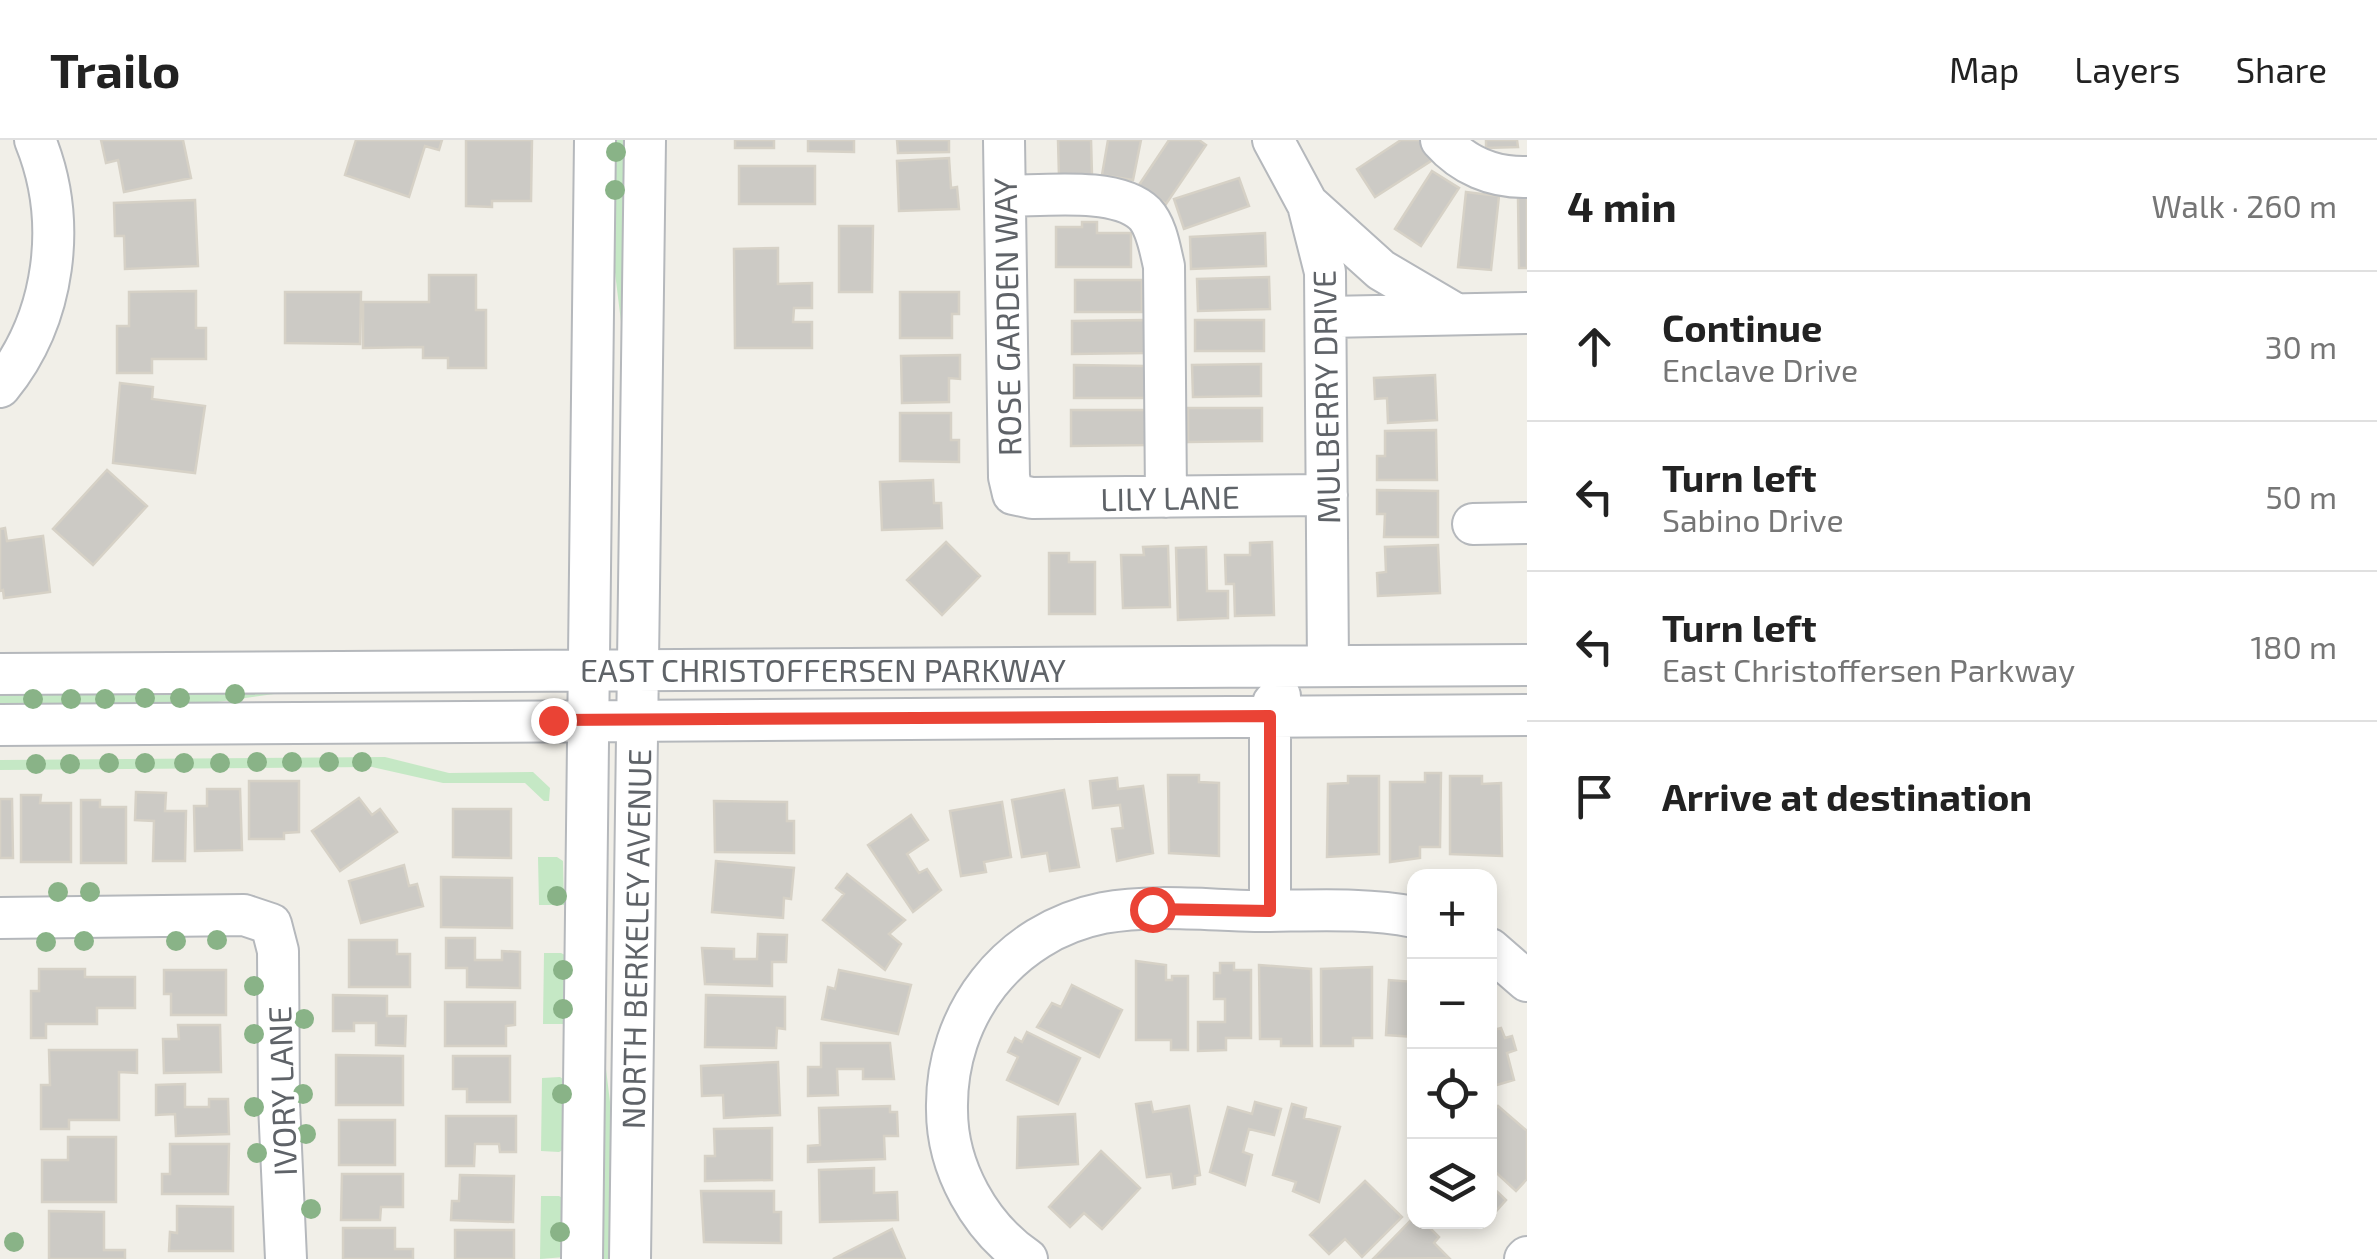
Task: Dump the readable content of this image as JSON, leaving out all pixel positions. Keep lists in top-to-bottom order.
{
  "streets": {
    "street": [
      "ROSE GARDEN WAY",
      "MULBERRY DRIVE",
      "LILY LANE",
      "EAST CHRISTOFFERSEN PARKWAY",
      "NORTH BERKELEY AVENUE",
      "IVORY LANE"
    ]
  },
  "crossings": [
    ["ROSE GARDEN WAY", "LILY LANE"],
    ["MULBERRY DRIVE", "LILY LANE"],
    ["MULBERRY DRIVE", "EAST CHRISTOFFERSEN PARKWAY"],
    ["EAST CHRISTOFFERSEN PARKWAY", "NORTH BERKELEY AVENUE"]
  ],
  "page": {
    "header": "Trailo",
    "nav": ["Map", "Layers", "Share"],
    "heading": ["4 min", "Walk · 260 m"],
    "list": [
      ["Continue", "Enclave Drive", "30 m"],
      ["Turn left", "Sabino Drive", "50 m"],
      ["Turn left", "East Christoffersen Parkway", "180 m"],
      "Arrive at destination"
    ],
    "map_buttons": ["+", "−"]
  }
}
